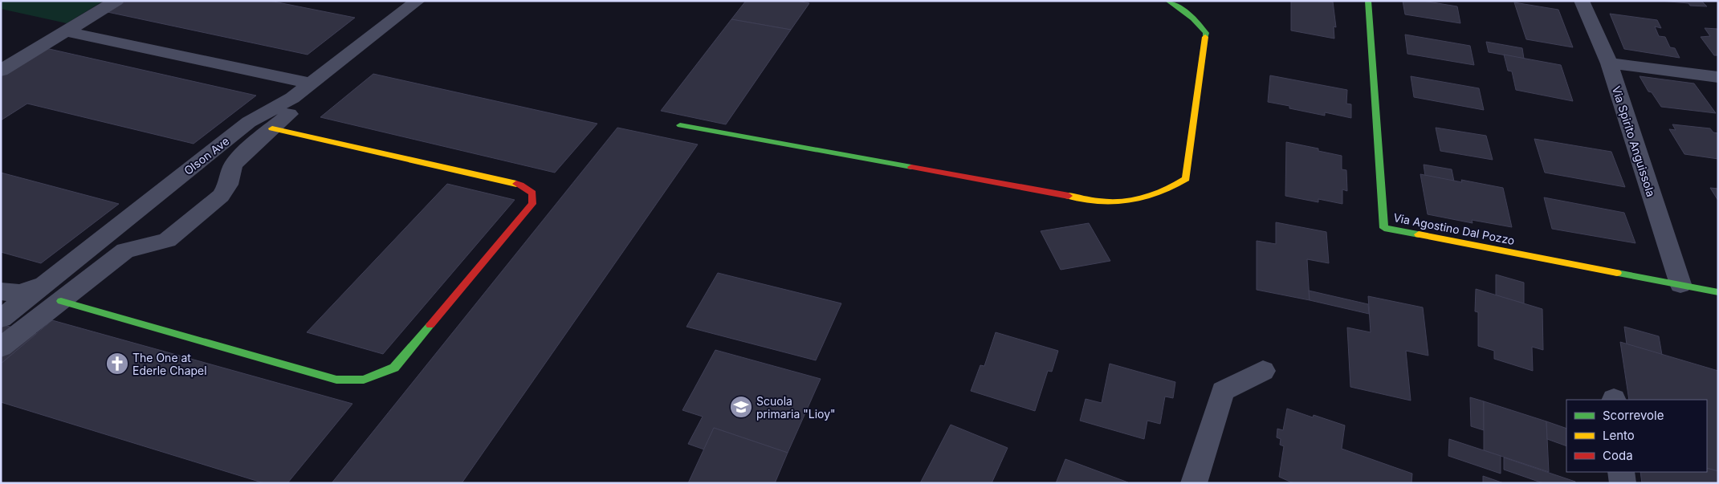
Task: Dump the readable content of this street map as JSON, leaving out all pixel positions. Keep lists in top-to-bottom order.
{
  "streets": {
    "street": ["Via Spirito Anguissola", "Olson Ave", "Via Agostino Dal Pozzo"]
  },
  "crossings": [
    ["Via Spirito Anguissola", "Via Agostino Dal Pozzo"]
  ],
  "places": {
    "church": ["The One at Ederle Chapel"],
    "school or university": ["Scuola primaria \"Lioy\""]
  },
  "legend": ["Scorrevole", "Lento", "Coda"]
}
